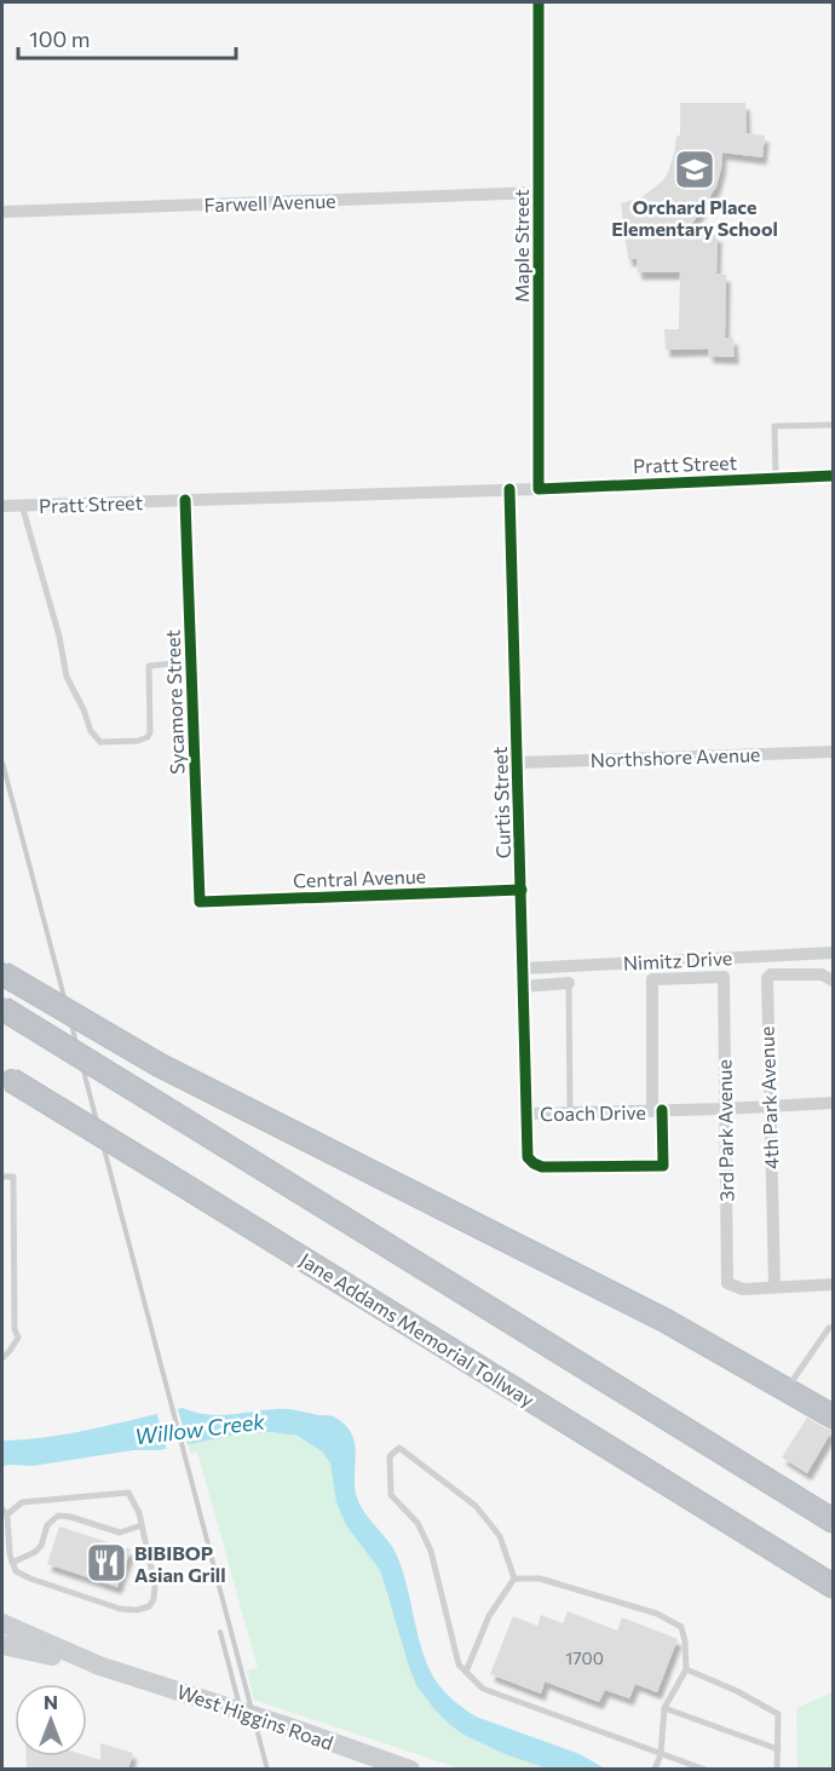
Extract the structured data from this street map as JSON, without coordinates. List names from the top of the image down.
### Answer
{
  "streets": {
    "highway": ["Jane Addams Memorial Tollway"],
    "main road": ["West Higgins Road"],
    "street": [
      "Farwell Avenue",
      "Maple Street",
      "Pratt Street",
      "Sycamore Street",
      "Northshore Avenue",
      "Curtis Street",
      "Central Avenue",
      "Nimitz Drive",
      "4th Park Avenue",
      "Coach Drive",
      "3rd Park Avenue"
    ]
  },
  "crossings": [
    ["Farwell Avenue", "Maple Street"],
    ["Maple Street", "Pratt Street"],
    ["Pratt Street", "Sycamore Street"],
    ["Pratt Street", "Curtis Street"],
    ["Sycamore Street", "Central Avenue"],
    ["Northshore Avenue", "Curtis Street"],
    ["Curtis Street", "Central Avenue"],
    ["Curtis Street", "Nimitz Drive"],
    ["Curtis Street", "Coach Drive"],
    ["Curtis Street", "3rd Park Avenue"],
    ["4th Park Avenue", "Coach Drive"],
    ["4th Park Avenue", "3rd Park Avenue"],
    ["Coach Drive", "3rd Park Avenue"]
  ],
  "water": ["Willow Creek"],
  "places": {
    "school or university": ["Orchard Place Elementary School"],
    "restaurant": ["BIBIBOP Asian Grill"]
  },
  "house_numbers": ["1700"],
  "scale_bar": "100 m",
  "north": "top"
}
